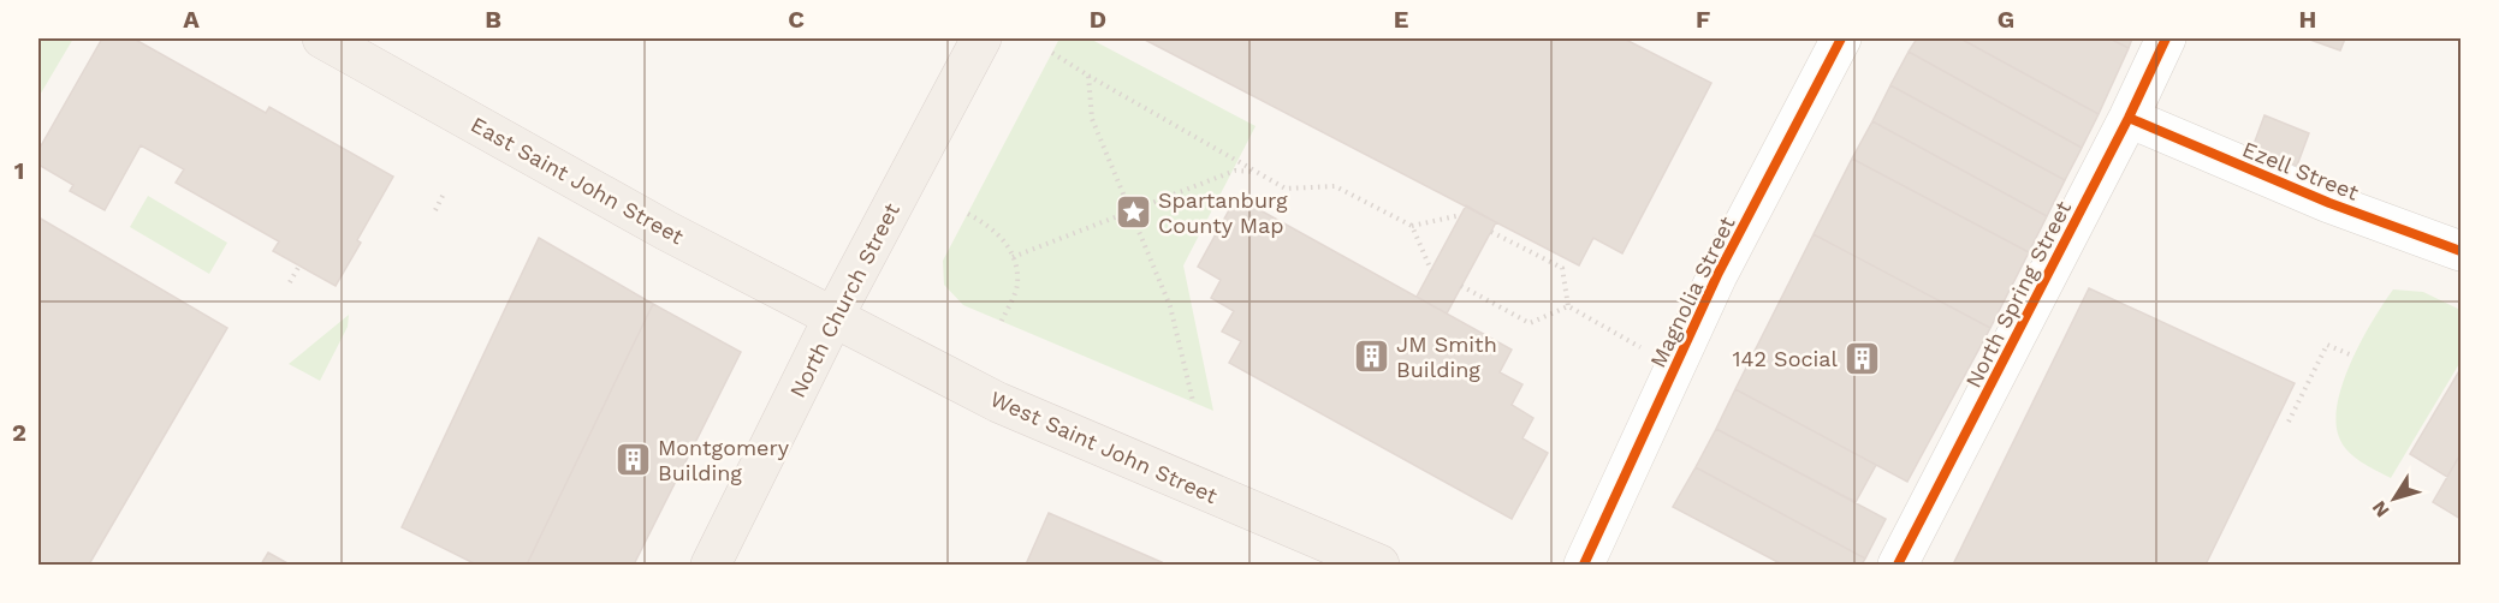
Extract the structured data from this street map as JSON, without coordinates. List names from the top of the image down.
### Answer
{
  "streets": {
    "main road": ["East Saint John Street", "North Church Street", "West Saint John Street"],
    "street": ["Ezell Street", "Magnolia Street", "North Spring Street"]
  },
  "crossings": [
    ["Ezell Street", "North Spring Street"],
    ["East Saint John Street", "North Church Street"],
    ["East Saint John Street", "West Saint John Street"],
    ["North Church Street", "West Saint John Street"]
  ],
  "places": {
    "place": ["Spartanburg County Map"],
    "building": ["JM Smith Building", "142 Social", "Montgomery Building"]
  },
  "north": "bottom left",
  "grid": {
    "columns": [
      "A",
      "B",
      "C",
      "D",
      "E",
      "F",
      "G",
      "H"
    ],
    "rows": ["1", "2"]
  }
}
